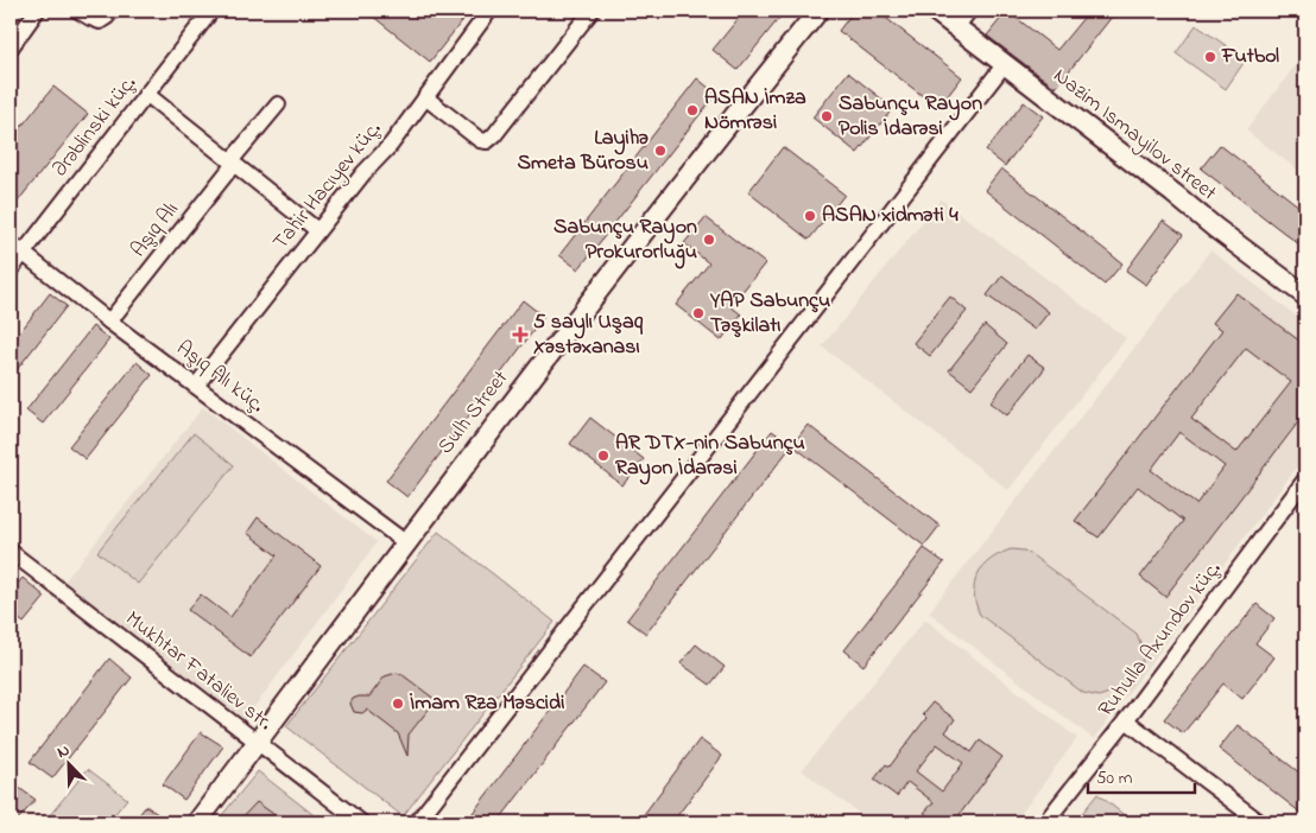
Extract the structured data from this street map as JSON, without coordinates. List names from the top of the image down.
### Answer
{
  "streets": {
    "street": [
      "Ərəblinski küç.",
      "Nazim Ismayilov street",
      "Tahir Hacıyev küç.",
      "Aşıq Alı",
      "Aşıq Alı küç.",
      "Sulh Street",
      "Ruhulla Axundov küç.",
      "Mukhtar Fataliev str."
    ]
  },
  "crossings": [
    ["Ərəblinski küç.", "Aşıq Alı küç."],
    ["Tahir Hacıyev küç.", "Aşıq Alı küç."],
    ["Aşıq Alı", "Aşıq Alı küç."],
    ["Aşıq Alı küç.", "Sulh Street"],
    ["Sulh Street", "Mukhtar Fataliev str."]
  ],
  "places": {
    "other": [
      "Futbol",
      "ASAN İmza Nömrəsi",
      "Sabunçu Rayon Polis İdarəsi",
      "Layihə Smeta Bürosu",
      "ASAN xidməti 4",
      "Sabunçu Rayon Prokurorluğu",
      "YAP Sabunçu Təşkilatı",
      "AR DTX-nin Sabunçu Rayon İdarəsi",
      "İmam Rza Məscidi"
    ],
    "health": ["5 saylı Uşaq Xəstəxanası"]
  },
  "scale_bar": "50 m",
  "north": "top left"
}
